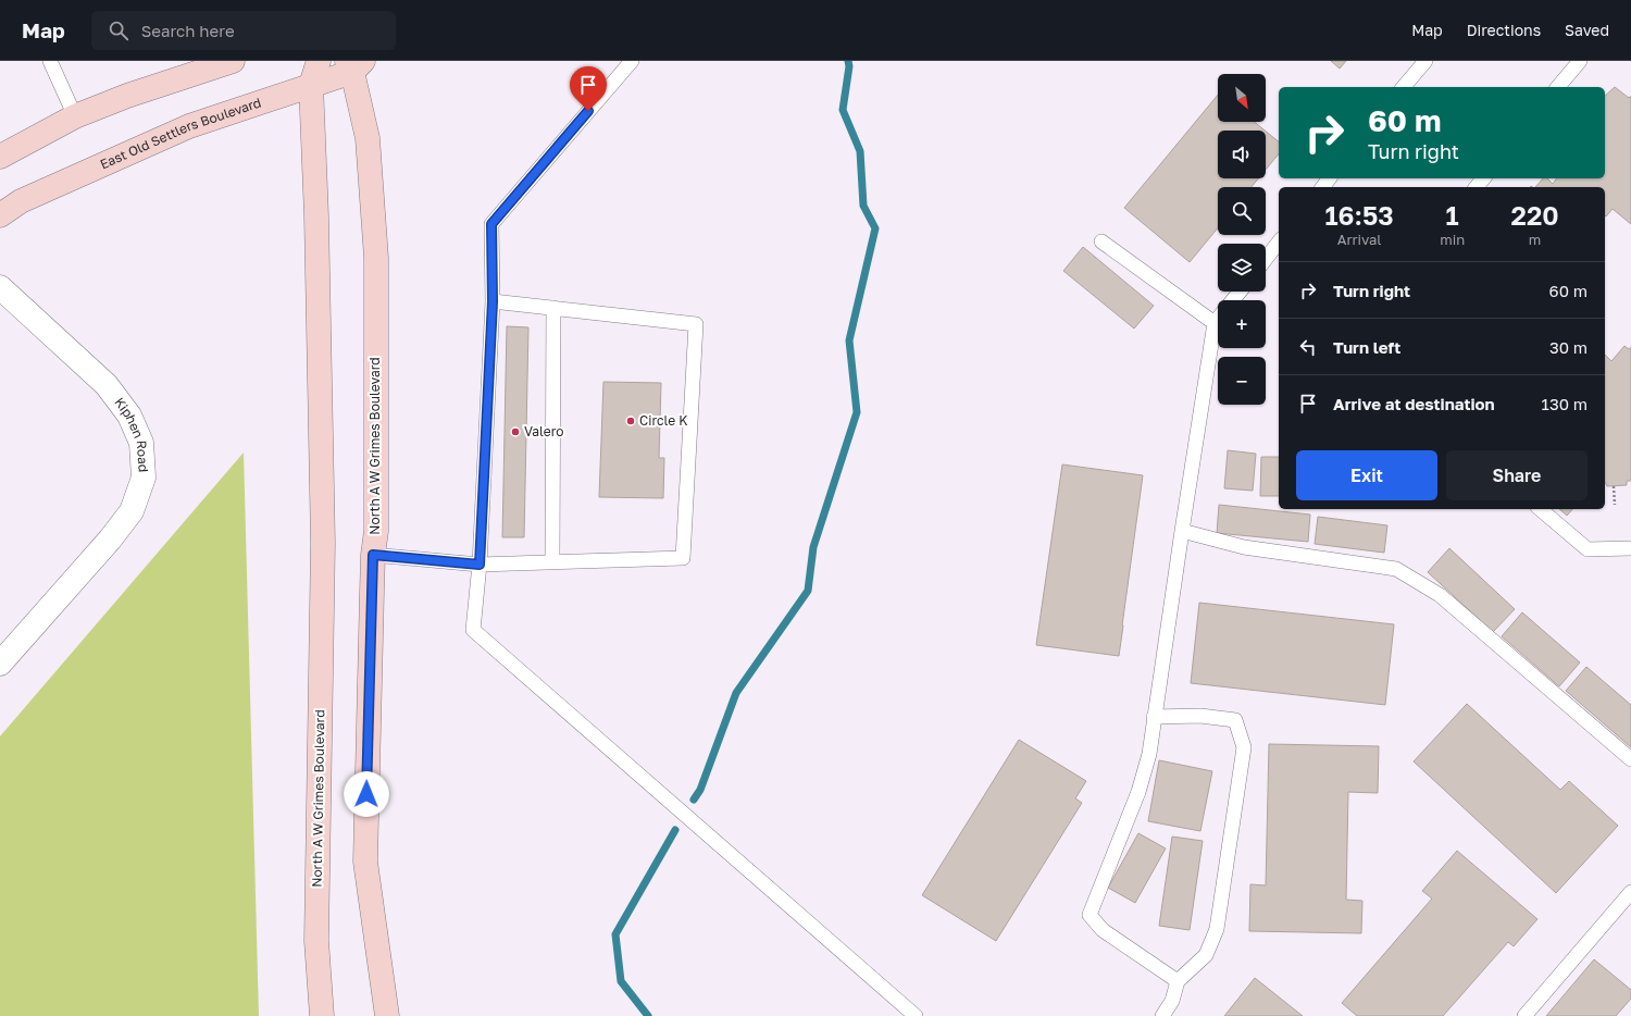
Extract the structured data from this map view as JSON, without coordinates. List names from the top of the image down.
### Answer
{
  "streets": {
    "main road": ["East Old Settlers Boulevard", "North A W Grimes Boulevard"],
    "street": ["Kiphen Road"]
  },
  "crossings": [
    ["East Old Settlers Boulevard", "North A W Grimes Boulevard"]
  ],
  "places": ["Circle K", "Valero"],
  "north": "bottom right",
  "page": {
    "header": "Map",
    "search": "Search here",
    "nav": ["Map", "Directions", "Saved"],
    "map_buttons": ["+", "−"],
    "turn": ["60 m", "Turn right"],
    "eta": [
      "16:53",
      "Arrival",
      "1",
      "min",
      "220",
      "m"
    ],
    "list": [
      {
        "name": "Turn right",
        "value": "60 m"
      },
      {
        "name": "Turn left",
        "value": "30 m"
      },
      {
        "name": "Arrive at destination",
        "value": "130 m"
      }
    ],
    "buttons": ["Exit", "Share"]
  }
}
